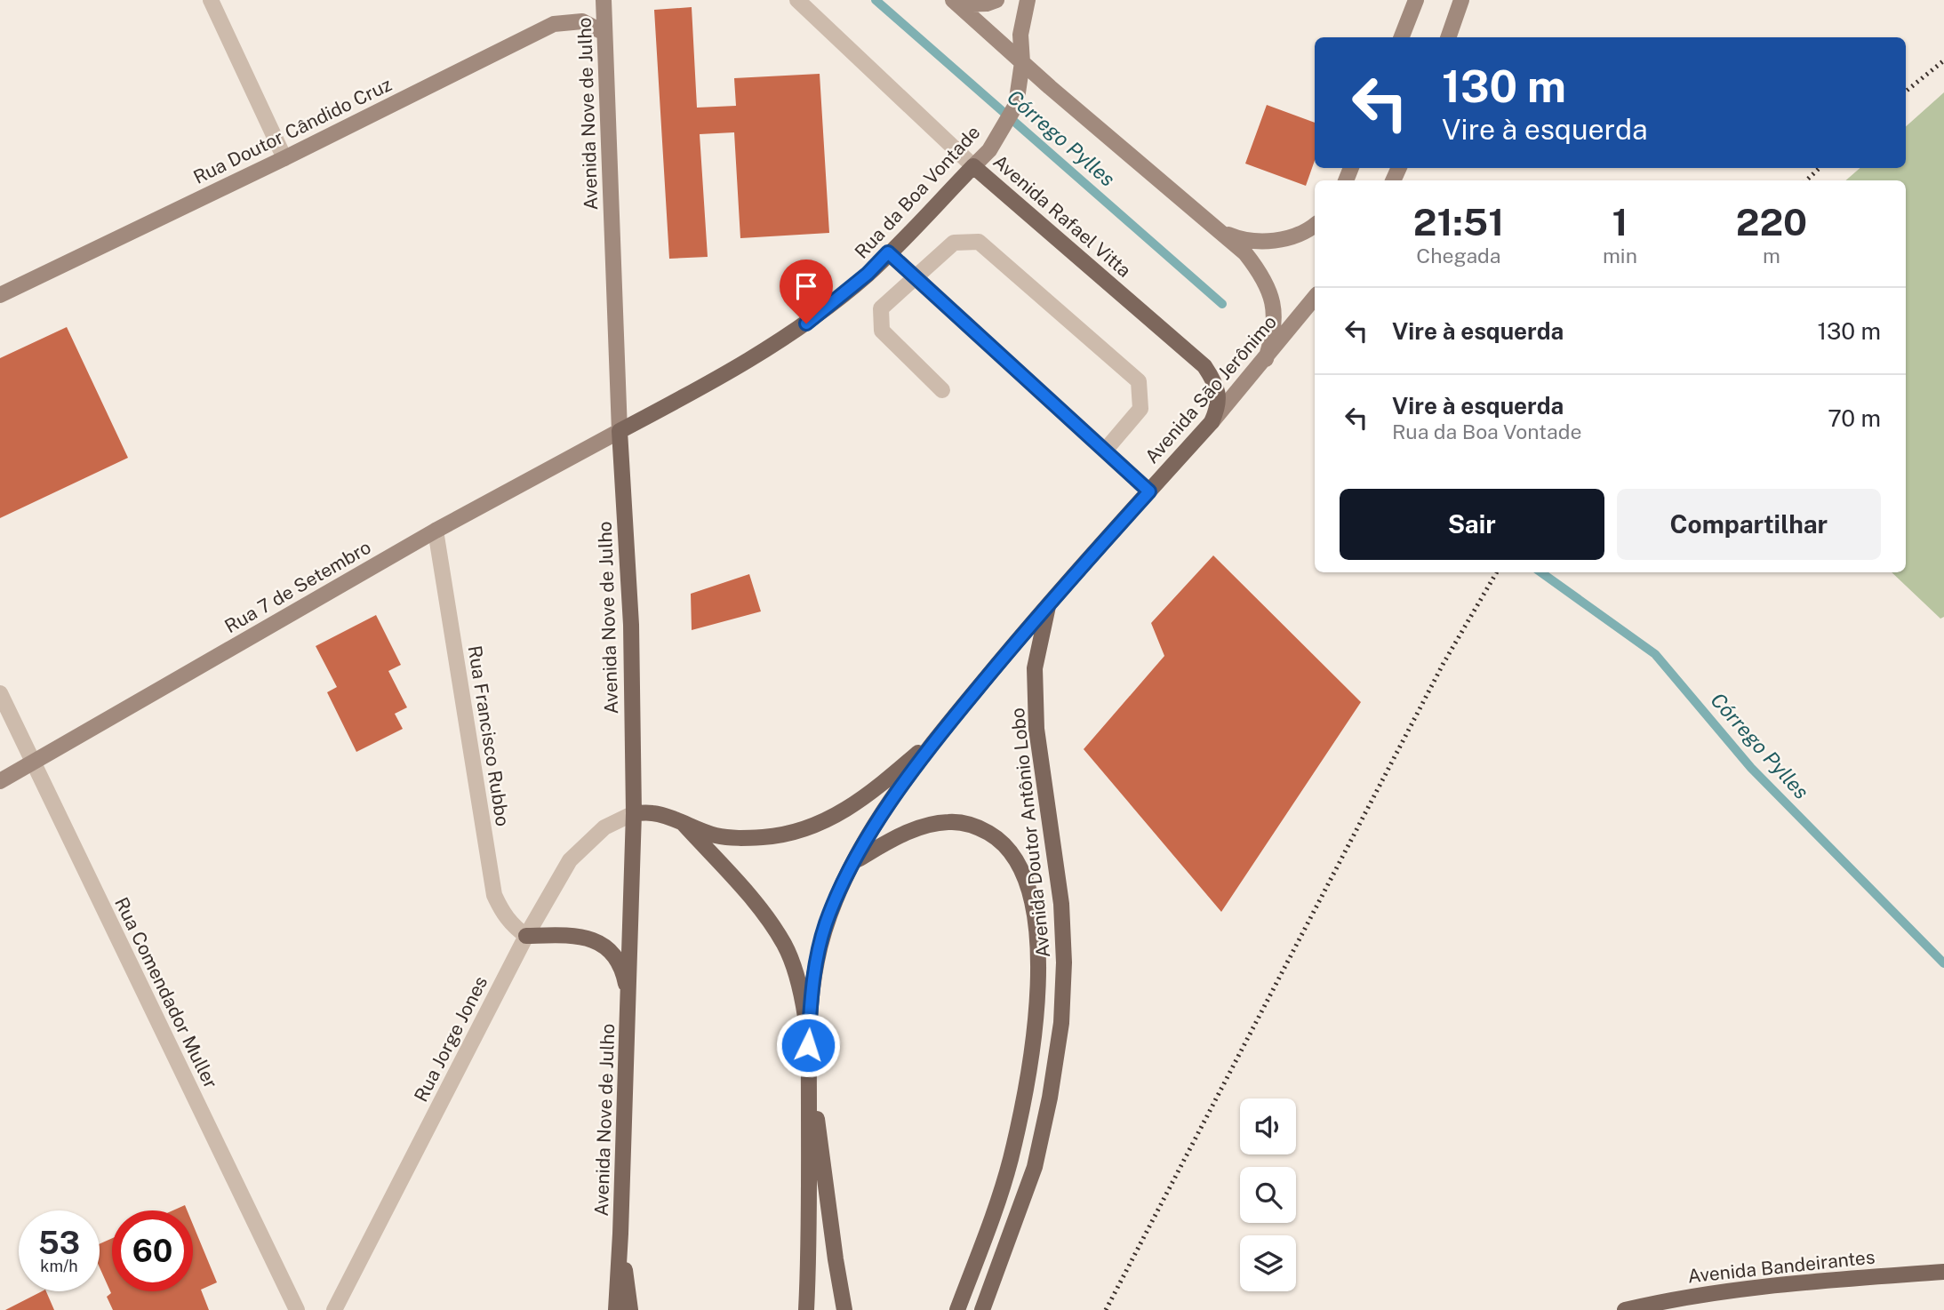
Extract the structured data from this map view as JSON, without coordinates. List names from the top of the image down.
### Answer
{
  "streets": {
    "main road": [
      "Avenida Nove de Julho",
      "Rua Doutor Cândido Cruz",
      "Rua da Boa Vontade",
      "Avenida Rafael Vitta",
      "Avenida São Jerônimo",
      "Rua 7 de Setembro",
      "Avenida Doutor Antônio Lobo",
      "Avenida Bandeirantes"
    ],
    "street": ["Rua Francisco Rubbo", "Rua Comendador Muller", "Rua Jorge Jones"]
  },
  "crossings": [
    ["Avenida Nove de Julho", "Rua Doutor Cândido Cruz"],
    ["Avenida Nove de Julho", "Rua da Boa Vontade"],
    ["Avenida Nove de Julho", "Rua 7 de Setembro"],
    ["Avenida Nove de Julho", "Rua Jorge Jones"],
    ["Rua da Boa Vontade", "Avenida Rafael Vitta"],
    ["Rua da Boa Vontade", "Rua 7 de Setembro"],
    ["Avenida Rafael Vitta", "Avenida São Jerônimo"],
    ["Avenida São Jerônimo", "Avenida Doutor Antônio Lobo"],
    ["Rua 7 de Setembro", "Rua Francisco Rubbo"],
    ["Rua 7 de Setembro", "Rua Comendador Muller"],
    ["Rua Francisco Rubbo", "Rua Jorge Jones"]
  ],
  "water": ["Córrego Pylles"],
  "page": {
    "turn": ["130 m", "Vire à esquerda"],
    "eta": [
      "21:51",
      "Chegada",
      "1",
      "min",
      "220",
      "m"
    ],
    "list": [
      {
        "name": "Vire à esquerda",
        "value": "130 m"
      },
      {
        "name": "Vire à esquerda",
        "note": "Rua da Boa Vontade",
        "value": "70 m"
      }
    ],
    "buttons": ["Sair", "Compartilhar"],
    "speed": "53 km/h",
    "limit": "60"
  }
}
